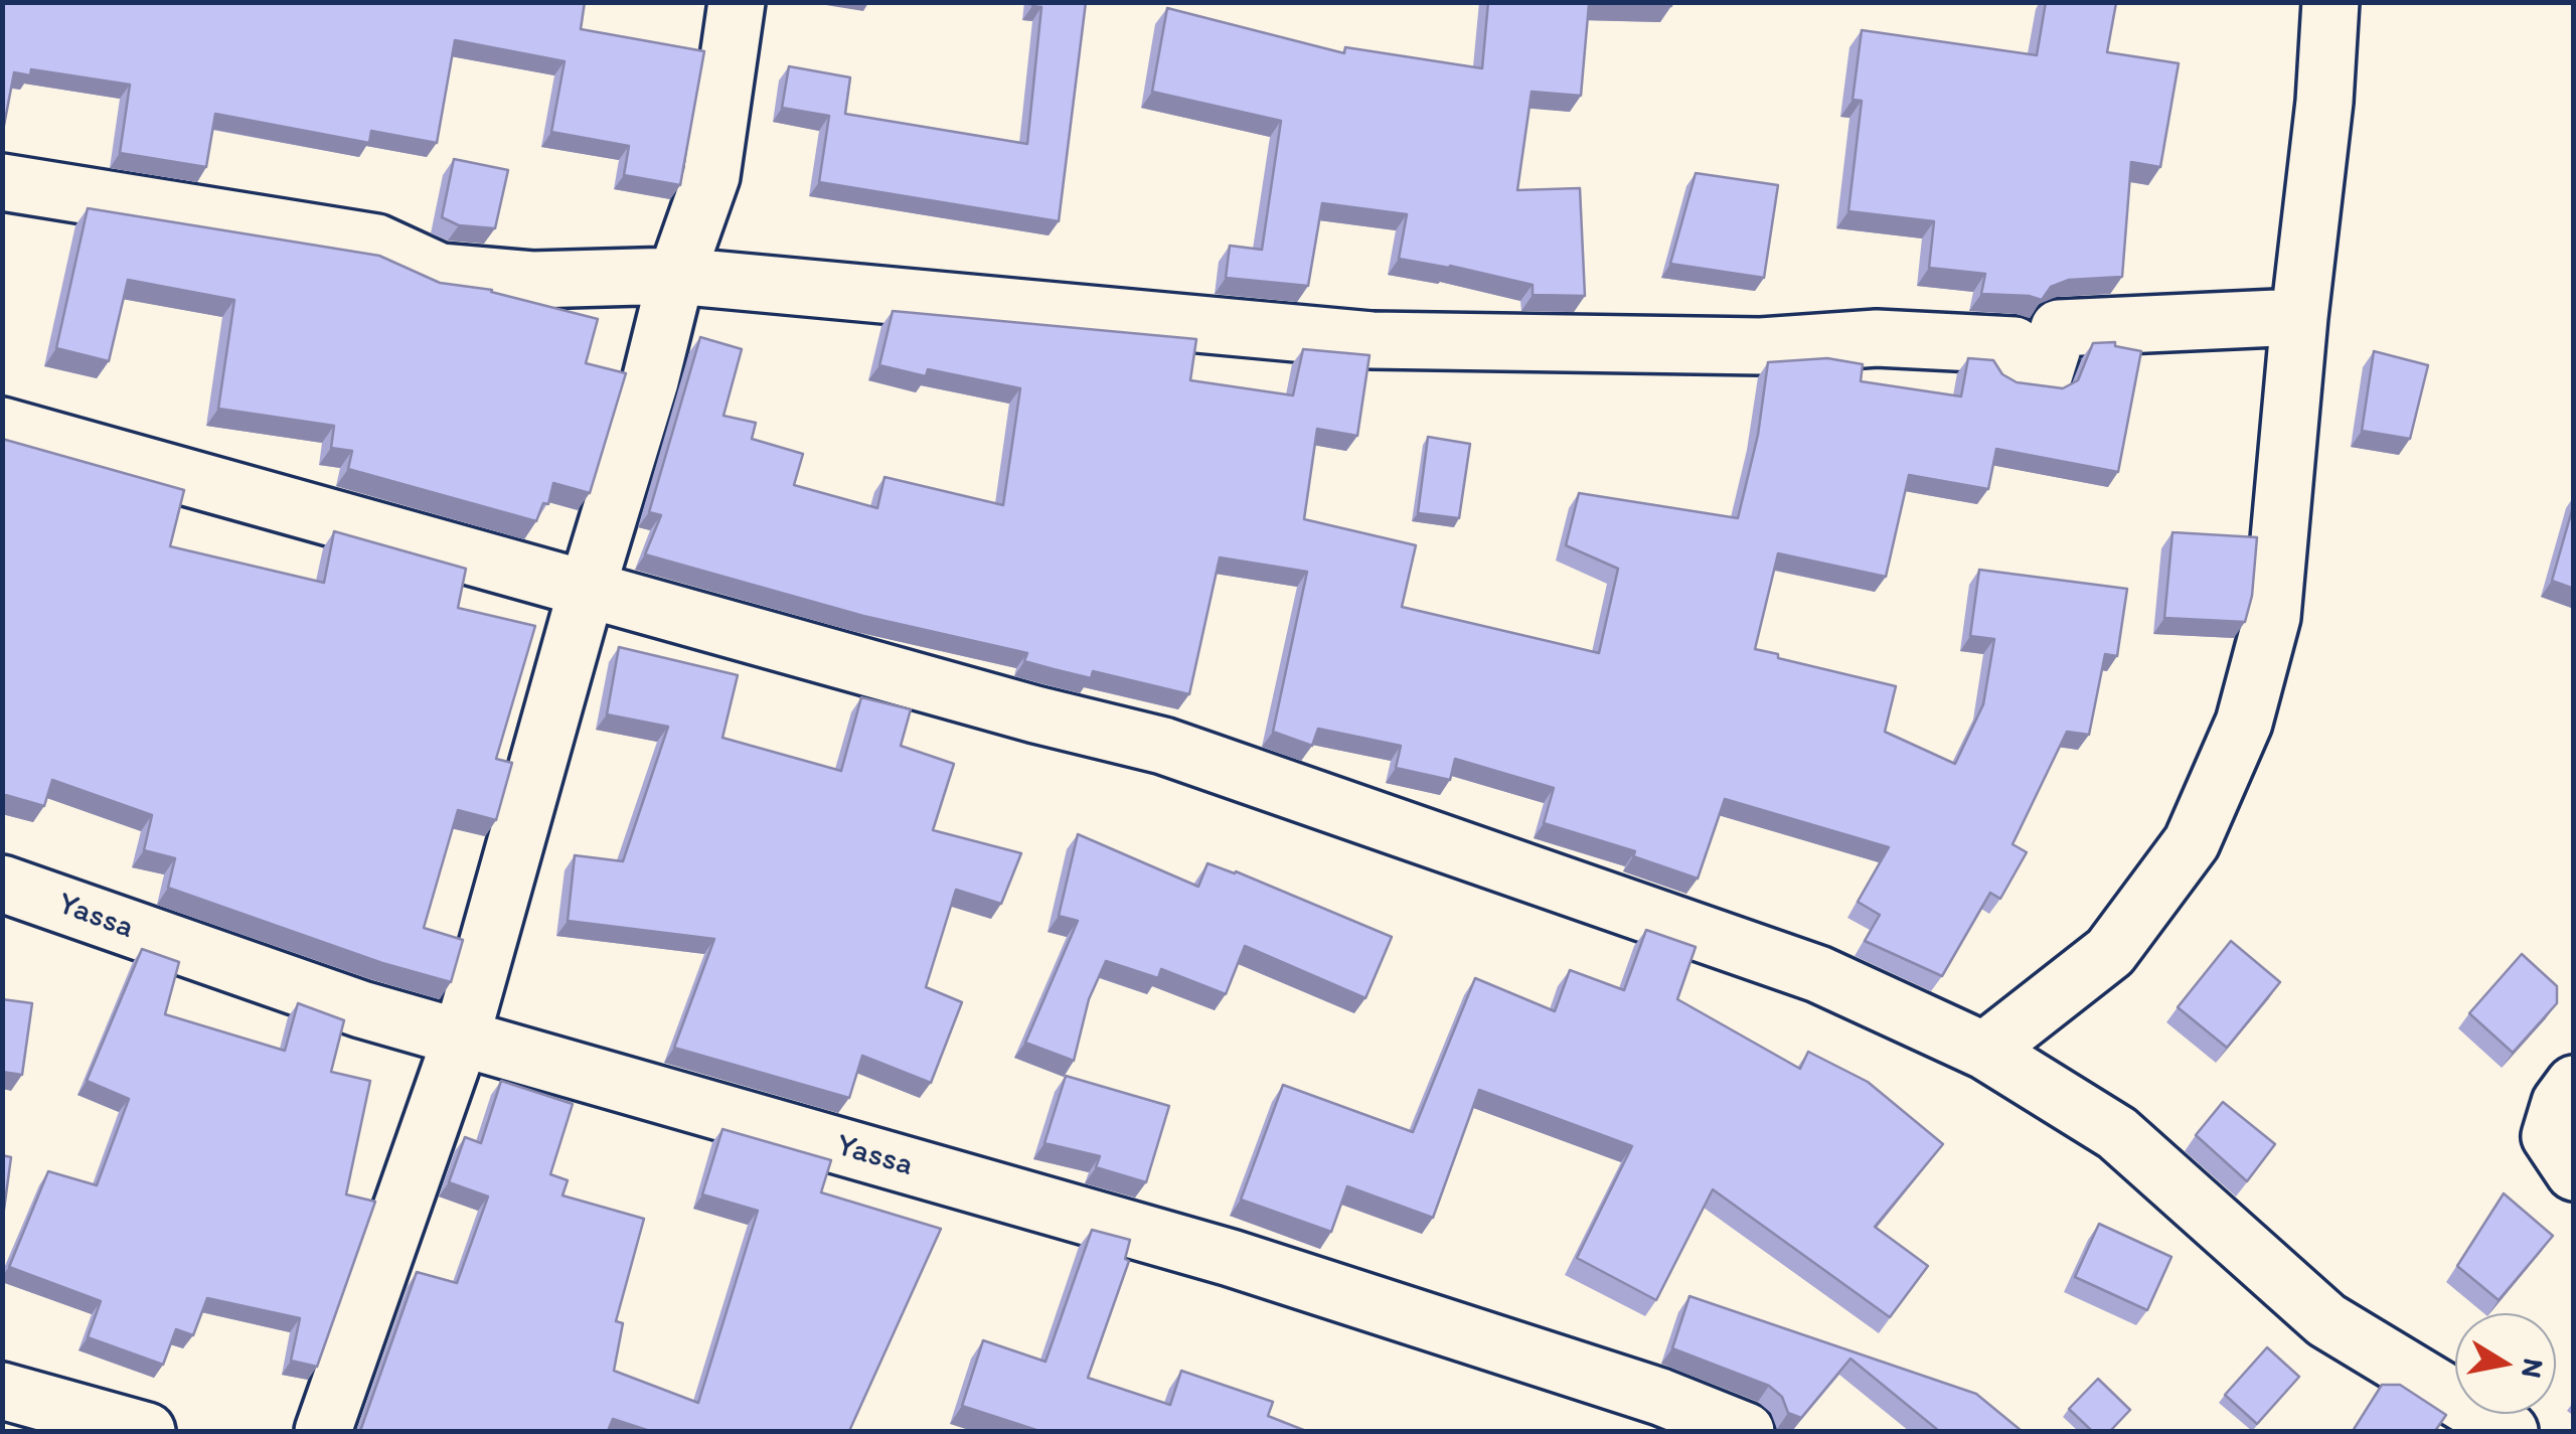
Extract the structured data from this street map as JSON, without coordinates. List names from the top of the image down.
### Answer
{
  "streets": {
    "street": ["Yassa"]
  },
  "north": "right"
}
